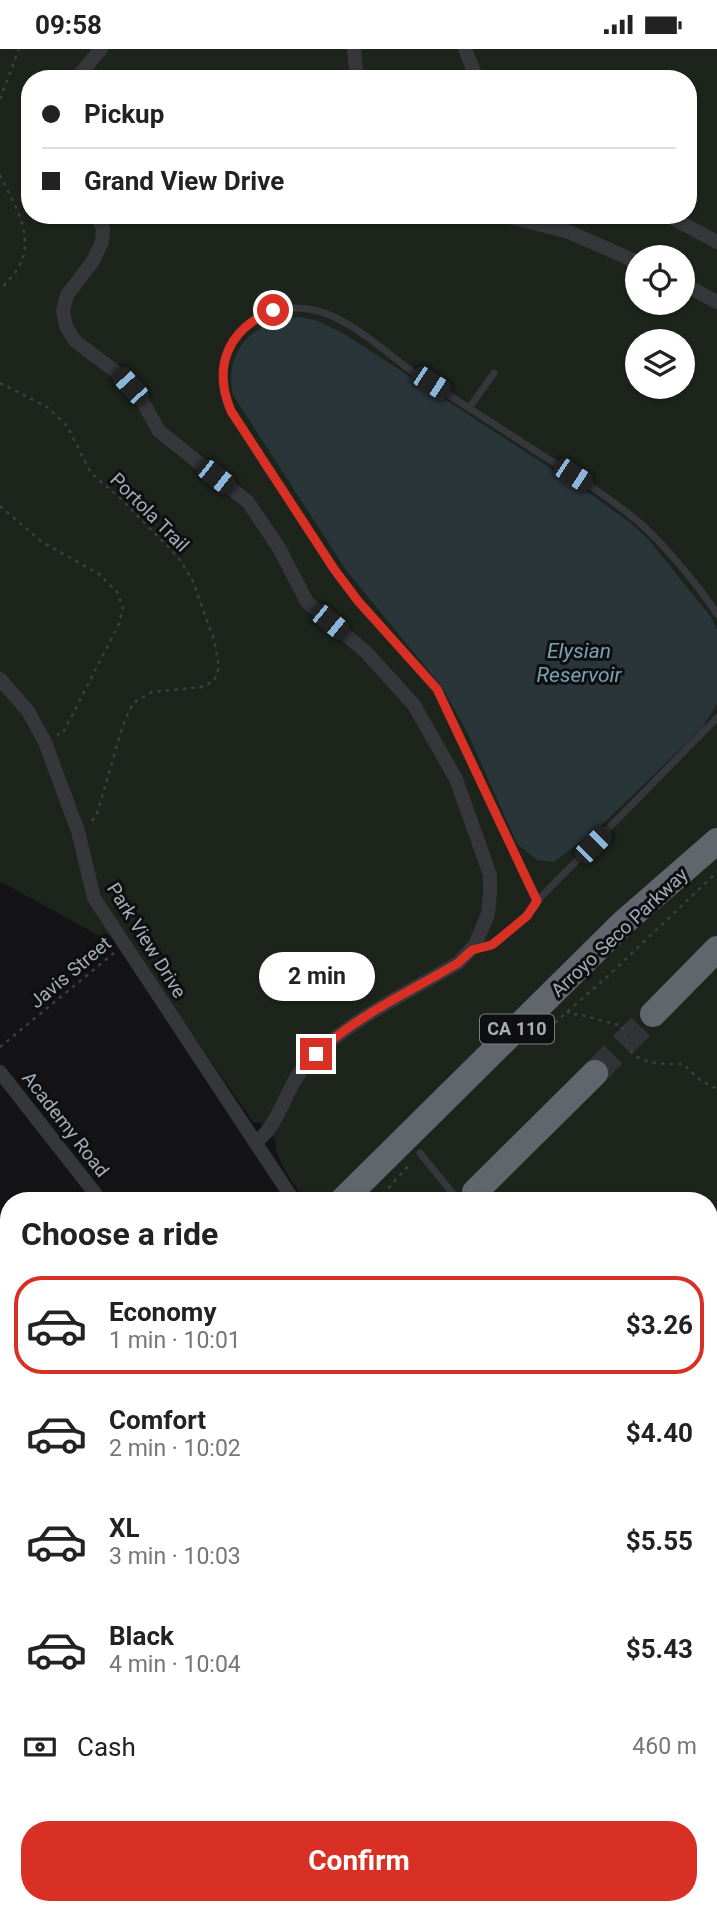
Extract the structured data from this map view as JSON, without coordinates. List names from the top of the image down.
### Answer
{
  "streets": {
    "highway": ["Arroyo Seco Parkway", "CA 110"],
    "street": ["Park View Drive", "Academy Road"],
    "path": ["Portola Trail", "Javis Street"]
  },
  "crossings": [
    ["Portola Trail", "Park View Drive"],
    ["Park View Drive", "Javis Street"]
  ],
  "water": ["Elysian Reservoir"],
  "page": {
    "status": "09:58",
    "banner": ["Pickup", "Grand View Drive"],
    "bubble": "2 min",
    "heading": "Choose a ride",
    "list": [
      {
        "name": "Economy",
        "note": "1 min · 10:01",
        "value": "$3.26"
      },
      {
        "name": "Comfort",
        "note": "2 min · 10:02",
        "value": "$4.40"
      },
      {
        "name": "XL",
        "note": "3 min · 10:03",
        "value": "$5.55"
      },
      {
        "name": "Black",
        "note": "4 min · 10:04",
        "value": "$5.43"
      }
    ],
    "pay": ["Cash", "460 m"],
    "buttons": "Confirm"
  }
}
